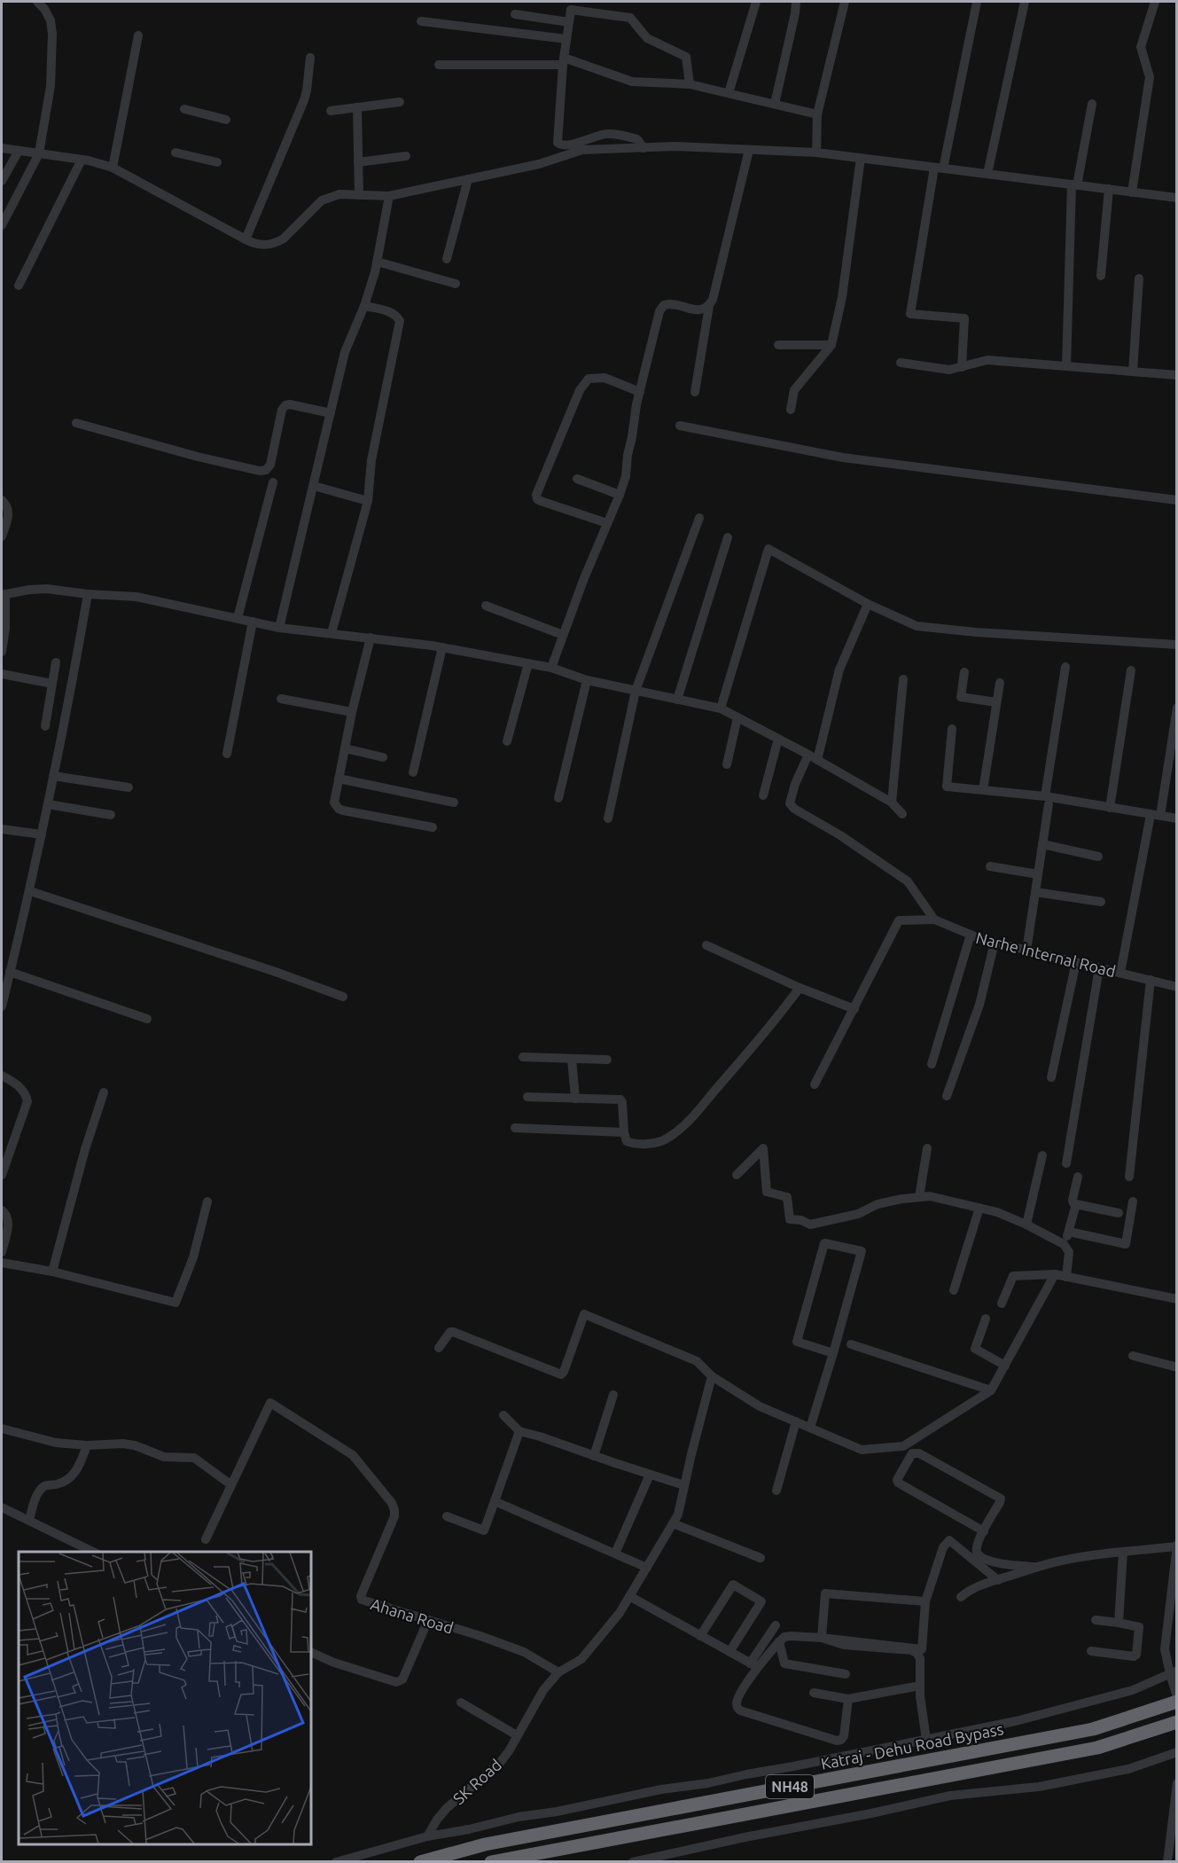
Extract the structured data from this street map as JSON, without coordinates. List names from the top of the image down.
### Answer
{
  "streets": {
    "highway": ["Katraj - Dehu Road Bypass", "NH48"],
    "street": ["Narhe Internal Road", "Ahana Road", "SK Road"]
  },
  "crossings": [
    ["Ahana Road", "SK Road"]
  ]
}
